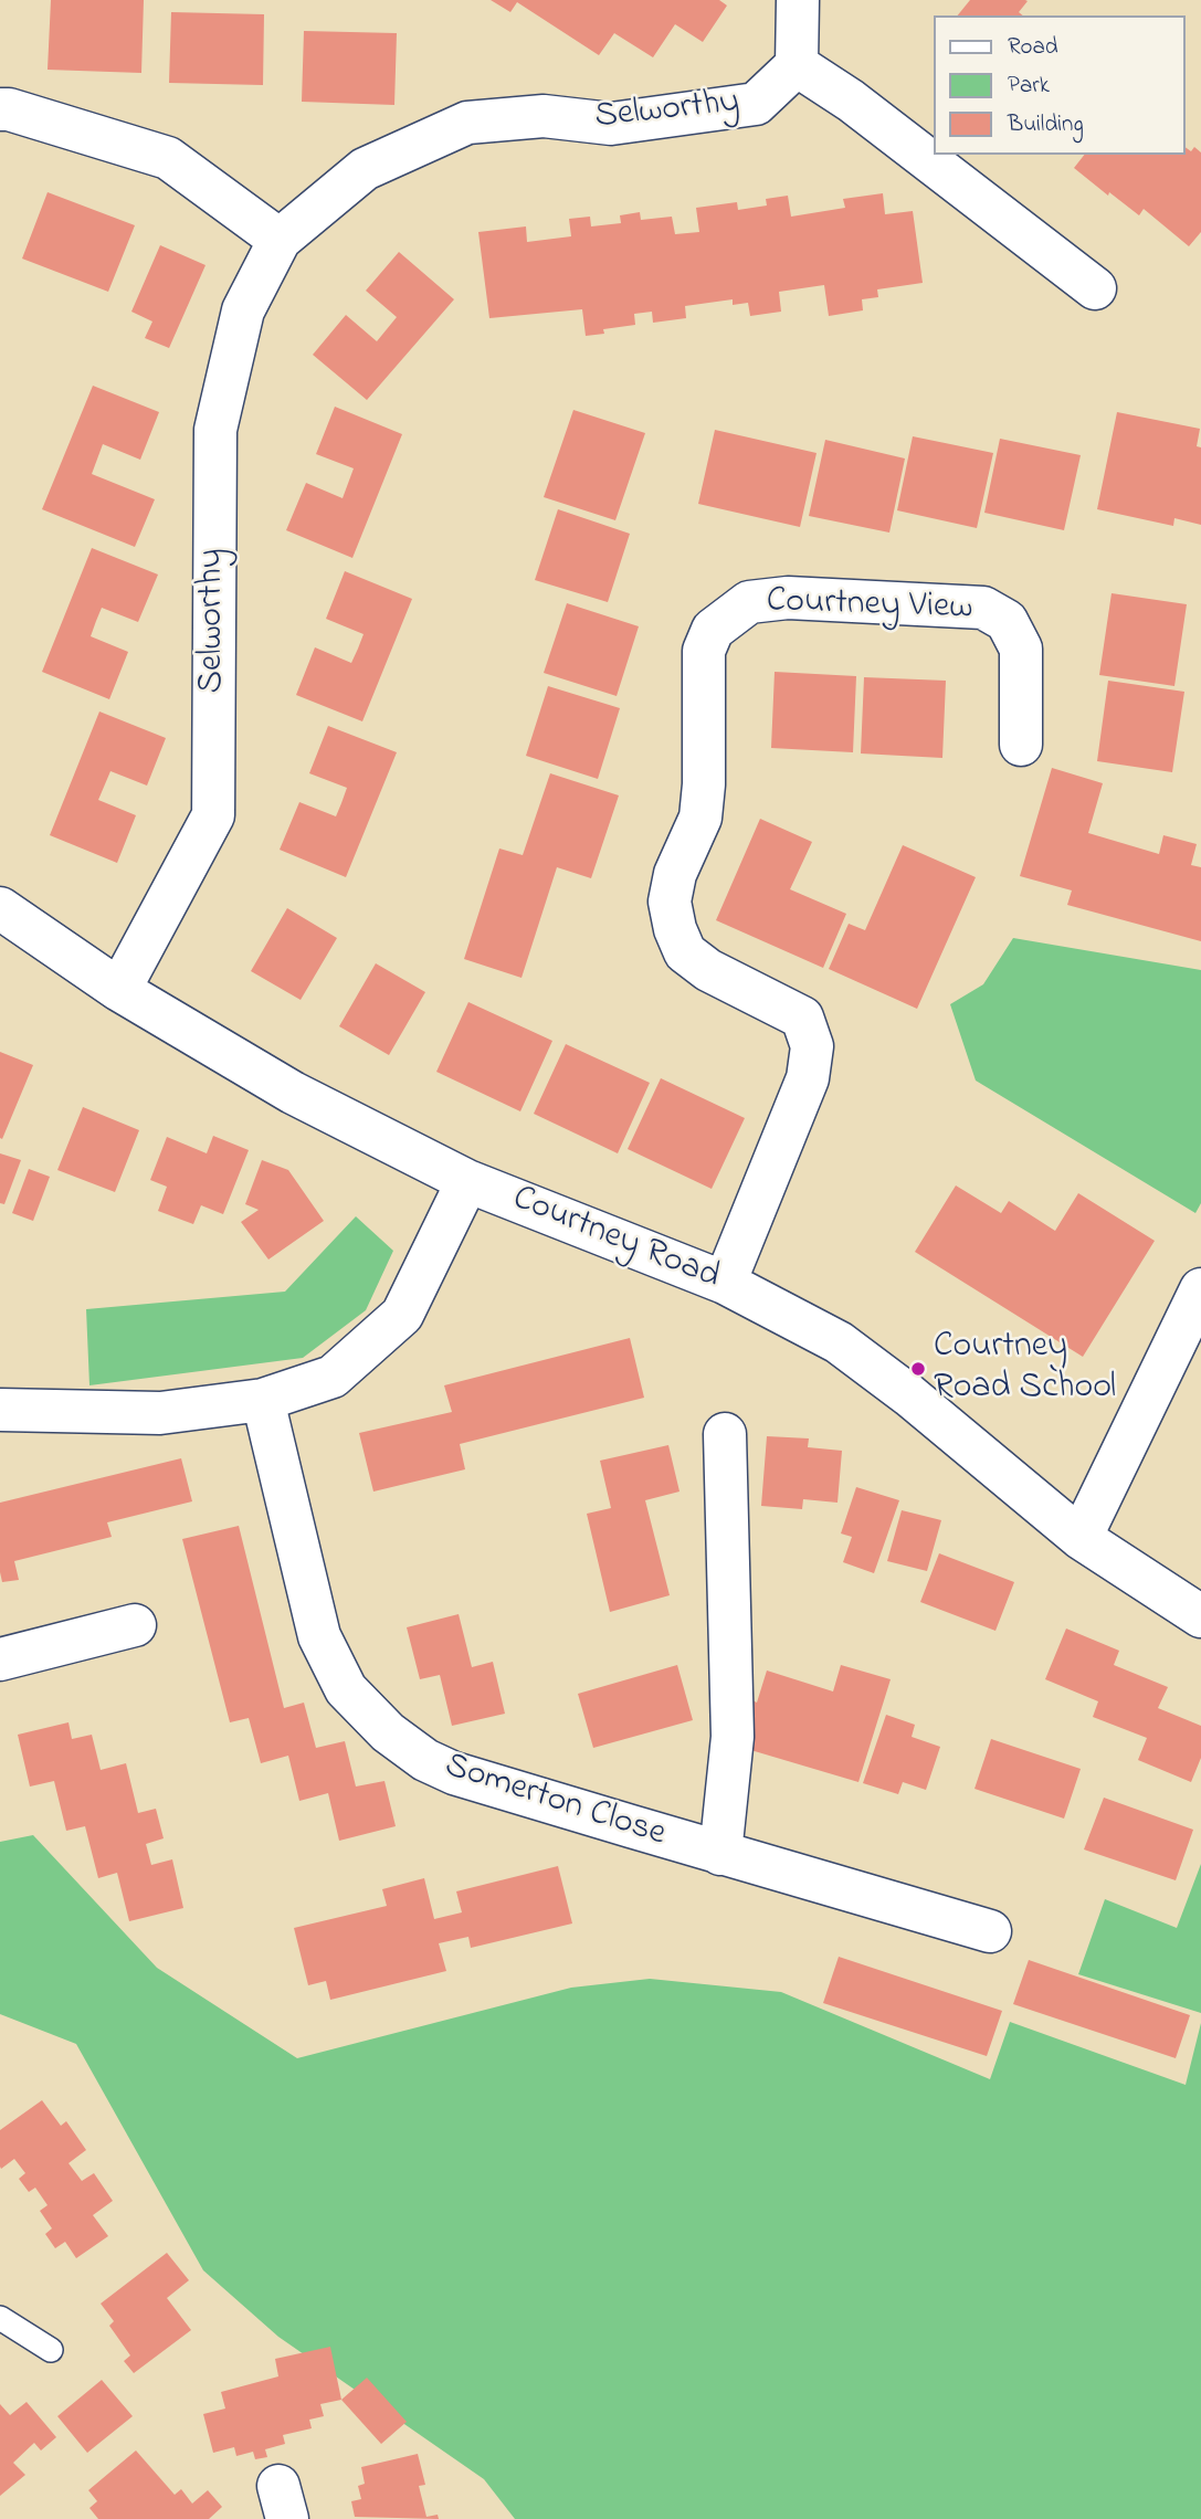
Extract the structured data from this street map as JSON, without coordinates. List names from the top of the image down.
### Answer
{
  "streets": {
    "street": [
      "Selworthy",
      "Courtney View",
      "Courtney Road",
      "Somerton Close"
    ]
  },
  "crossings": [
    ["Selworthy", "Courtney Road"],
    ["Courtney View", "Courtney Road"]
  ],
  "places": ["Courtney Road School"],
  "legend": ["Road", "Park", "Building"]
}
